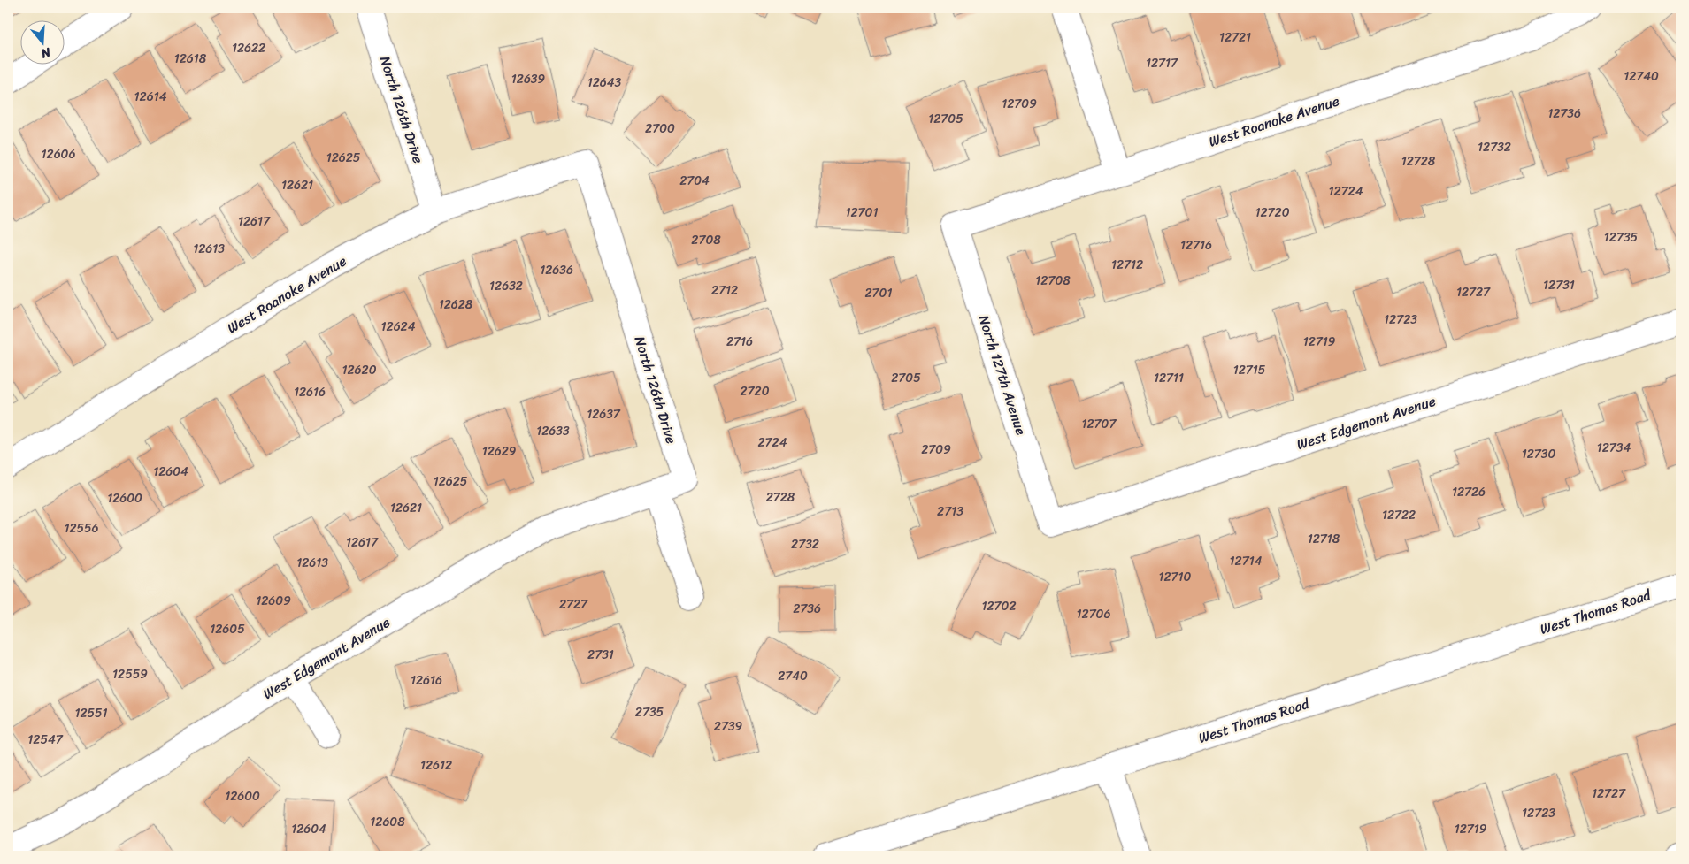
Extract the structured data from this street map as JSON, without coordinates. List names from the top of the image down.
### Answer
{
  "streets": {
    "street": [
      "North 126th Drive",
      "West Roanoke Avenue",
      "North 127th Avenue",
      "West Edgemont Avenue",
      "West Thomas Road"
    ]
  },
  "crossings": [
    ["North 126th Drive", "West Roanoke Avenue"],
    ["North 126th Drive", "West Edgemont Avenue"],
    ["West Roanoke Avenue", "North 127th Avenue"],
    ["North 127th Avenue", "West Edgemont Avenue"]
  ],
  "house_numbers": [
    "12721",
    "12622",
    "12618",
    "12717",
    "12740",
    "12639",
    "12643",
    "12614",
    "12709",
    "12736",
    "12705",
    "2700",
    "12732",
    "12606",
    "12625",
    "12728",
    "2704",
    "12621",
    "12724",
    "12701",
    "12720",
    "12617",
    "12735",
    "2708",
    "12716",
    "12613",
    "12712",
    "12636",
    "12708",
    "12731",
    "12632",
    "2712",
    "12727",
    "2701",
    "12628",
    "12723",
    "12624",
    "2716",
    "12719",
    "12620",
    "12715",
    "2705",
    "12711",
    "2720",
    "12616",
    "12637",
    "12707",
    "12633",
    "2724",
    "12734",
    "2709",
    "12629",
    "12730",
    "12604",
    "12625",
    "12726",
    "2728",
    "12600",
    "12621",
    "2713",
    "12722",
    "12556",
    "12718",
    "12617",
    "2732",
    "12714",
    "12613",
    "12710",
    "12609",
    "2727",
    "12702",
    "2736",
    "12706",
    "12605",
    "2731",
    "12559",
    "2740",
    "12616",
    "2735",
    "12551",
    "2739",
    "12547",
    "12612",
    "12727",
    "12600",
    "12723",
    "12608",
    "12604",
    "12719"
  ],
  "north": "bottom"
}
